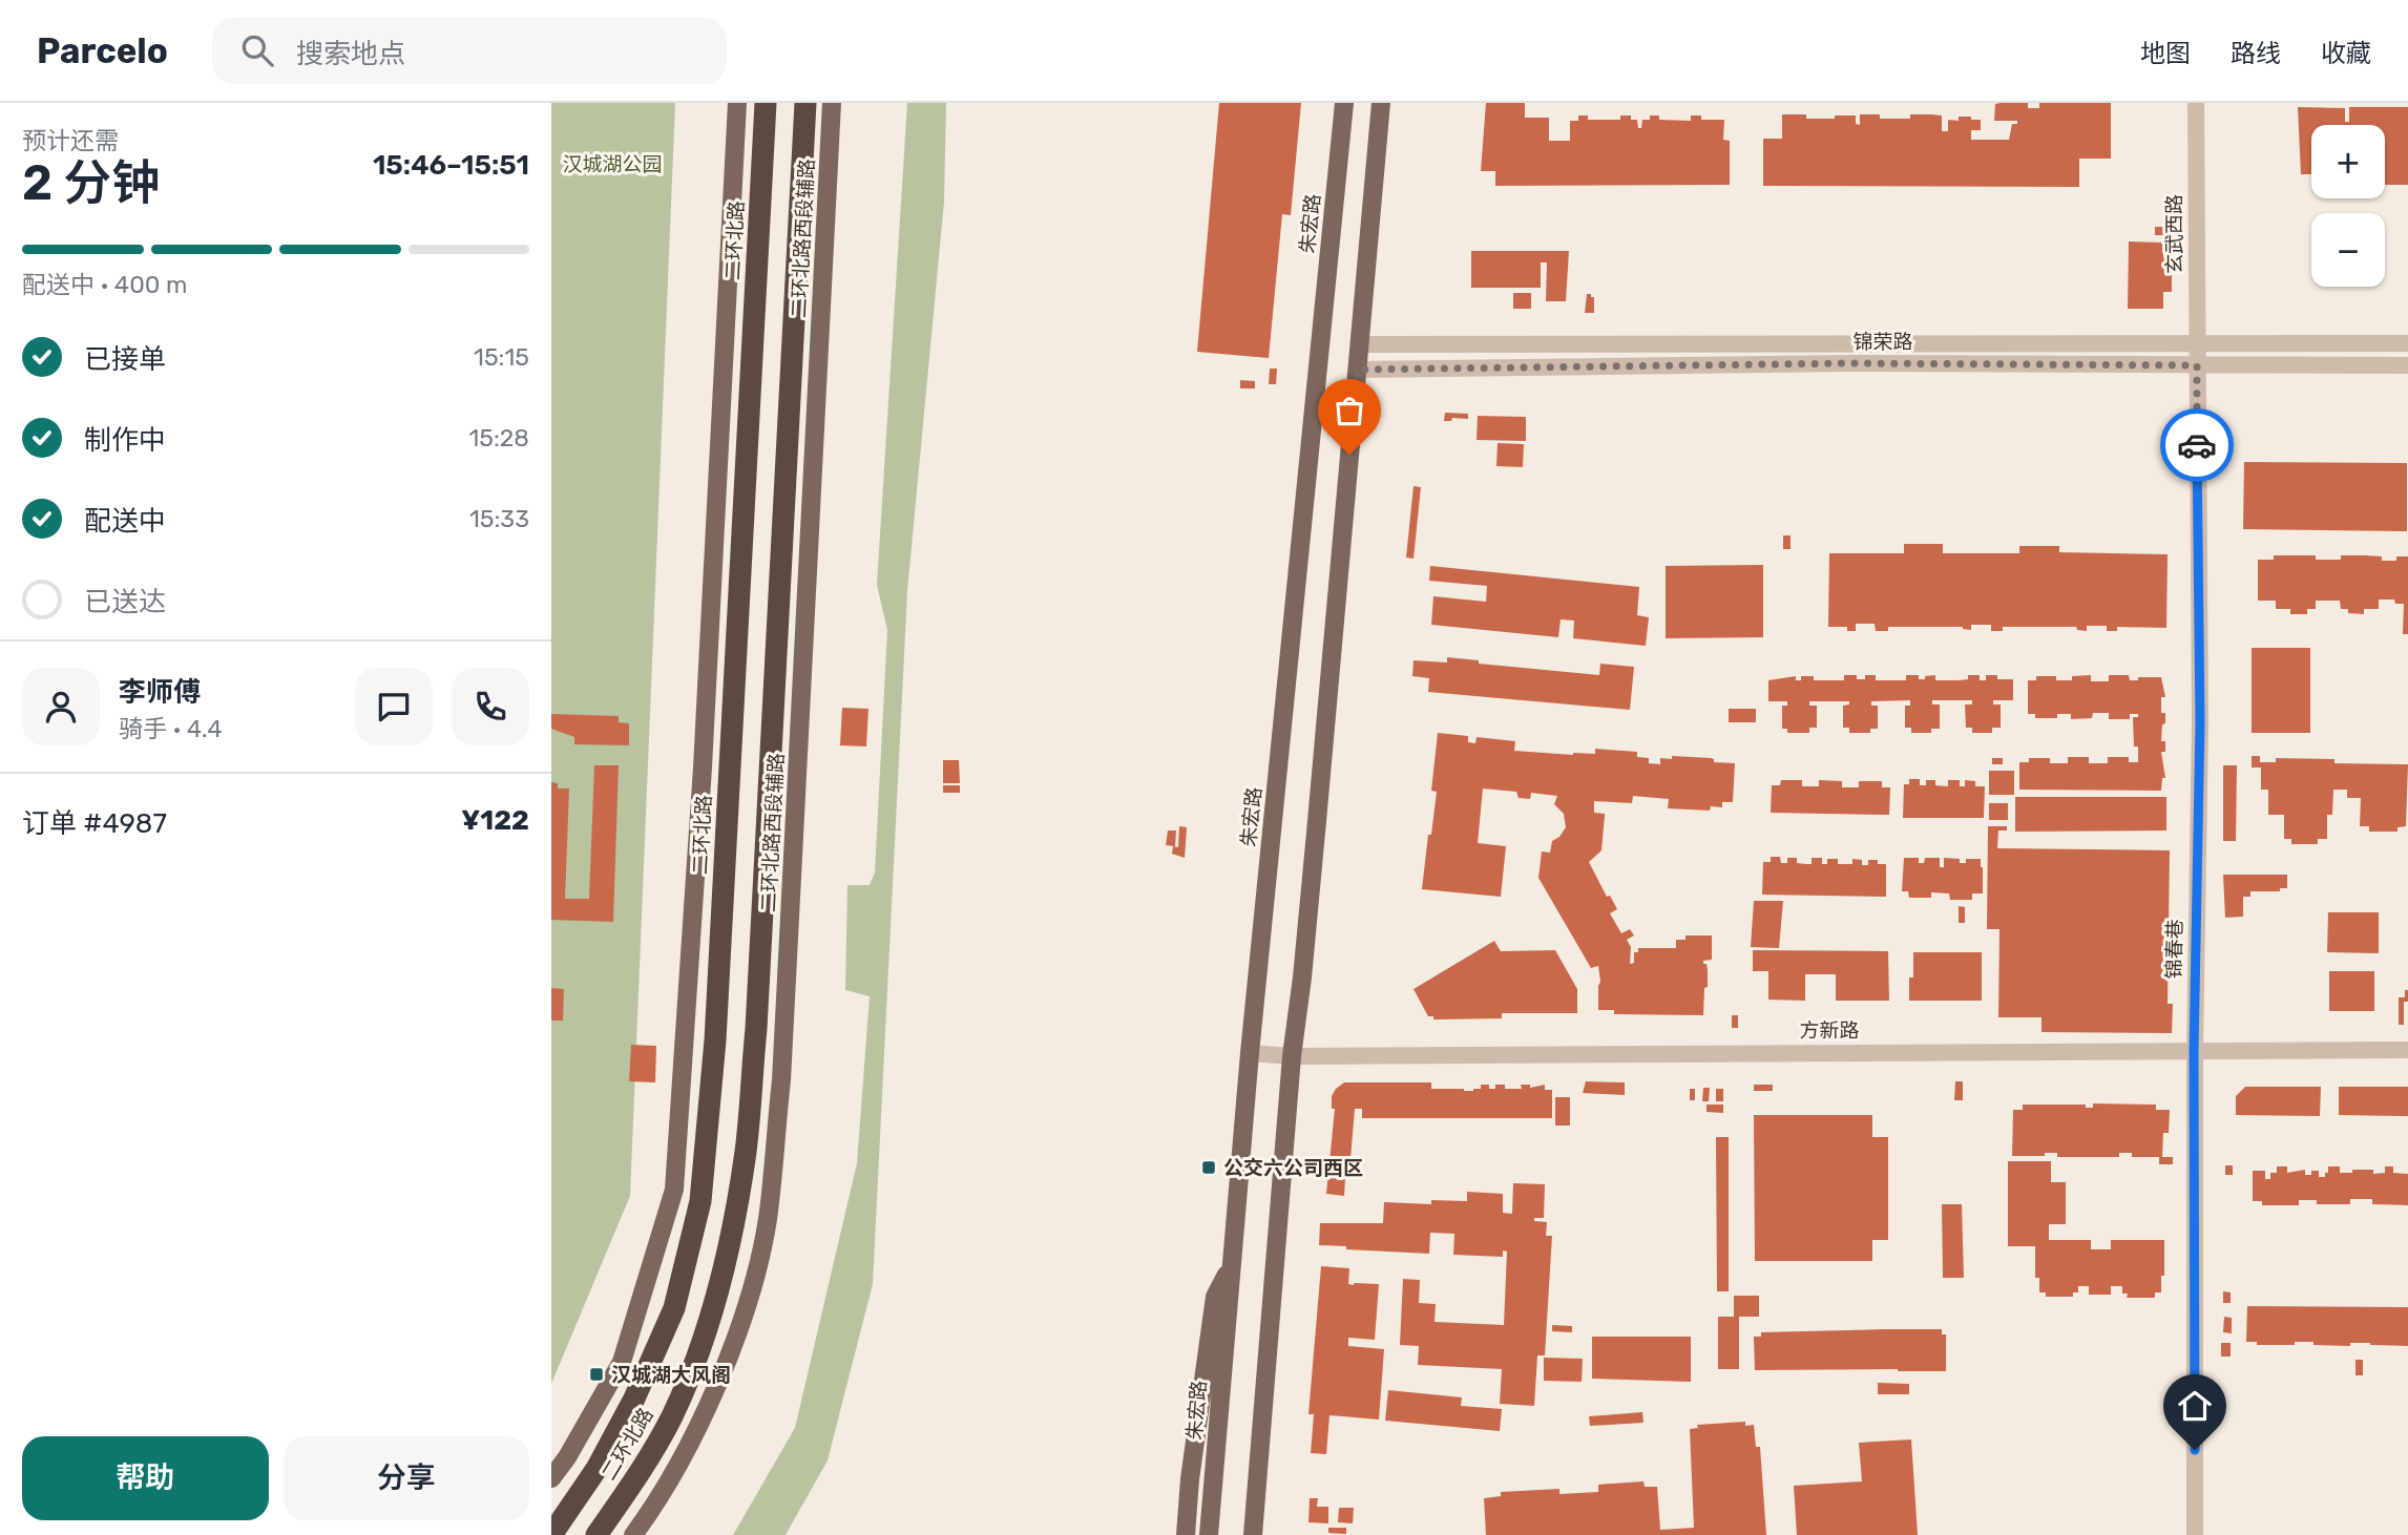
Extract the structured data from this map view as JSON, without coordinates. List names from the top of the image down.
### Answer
{
  "streets": {
    "highway": ["二环北路"],
    "main road": ["朱宏路", "二环北路西段辅路"],
    "street": [
      "玄武西路",
      "锦荣路",
      "锦春巷",
      "方新路"
    ]
  },
  "crossings": [
    ["朱宏路", "方新路"],
    ["玄武西路", "锦荣路"],
    ["玄武西路", "锦春巷"],
    ["锦荣路", "锦春巷"],
    ["锦春巷", "方新路"]
  ],
  "parks": ["汉城湖公园"],
  "places": {
    "transit": ["公交六公司西区", "汉城湖大风阁"]
  },
  "page": {
    "header": "Parcelo",
    "search": "搜索地点",
    "nav": ["地图", "路线", "收藏"],
    "heading": ["2 分钟", "预计还需", "15:46–15:51"],
    "panel": [
      "李师傅",
      "骑手 · 4.4",
      "订单 #4987",
      "¥122"
    ],
    "map_buttons": ["+", "−"],
    "bar": "配送中 · 400 m",
    "list": [
      ["已接单", "15:15"],
      ["制作中", "15:28"],
      ["配送中", "15:33"],
      "已送达"
    ],
    "buttons": ["帮助", "分享"]
  }
}
